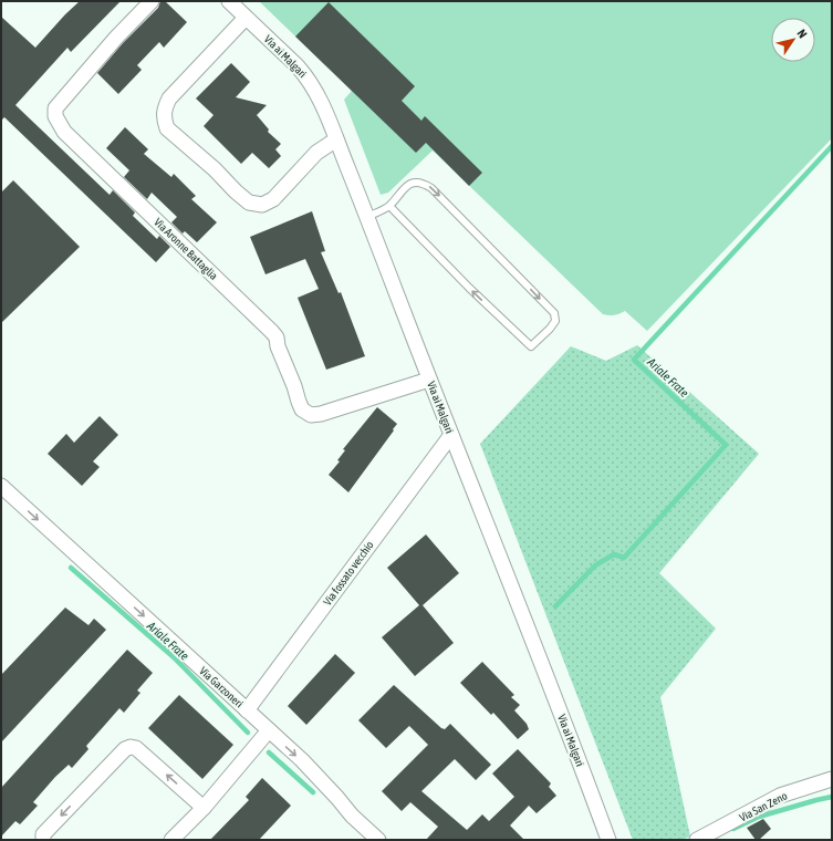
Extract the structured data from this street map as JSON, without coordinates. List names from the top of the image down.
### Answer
{
  "streets": {
    "street": [
      "Via ai Malgari",
      "Via Aronne Battaglia",
      "Via fossato vecchio",
      "Via Garzoneri",
      "Via San Zeno"
    ]
  },
  "crossings": [
    ["Via ai Malgari", "Via Aronne Battaglia"],
    ["Via ai Malgari", "Via fossato vecchio"],
    ["Via fossato vecchio", "Via Garzoneri"]
  ],
  "one_way": ["Via Garzoneri"],
  "water": ["Ariale Frate"],
  "north": "top right"
}
